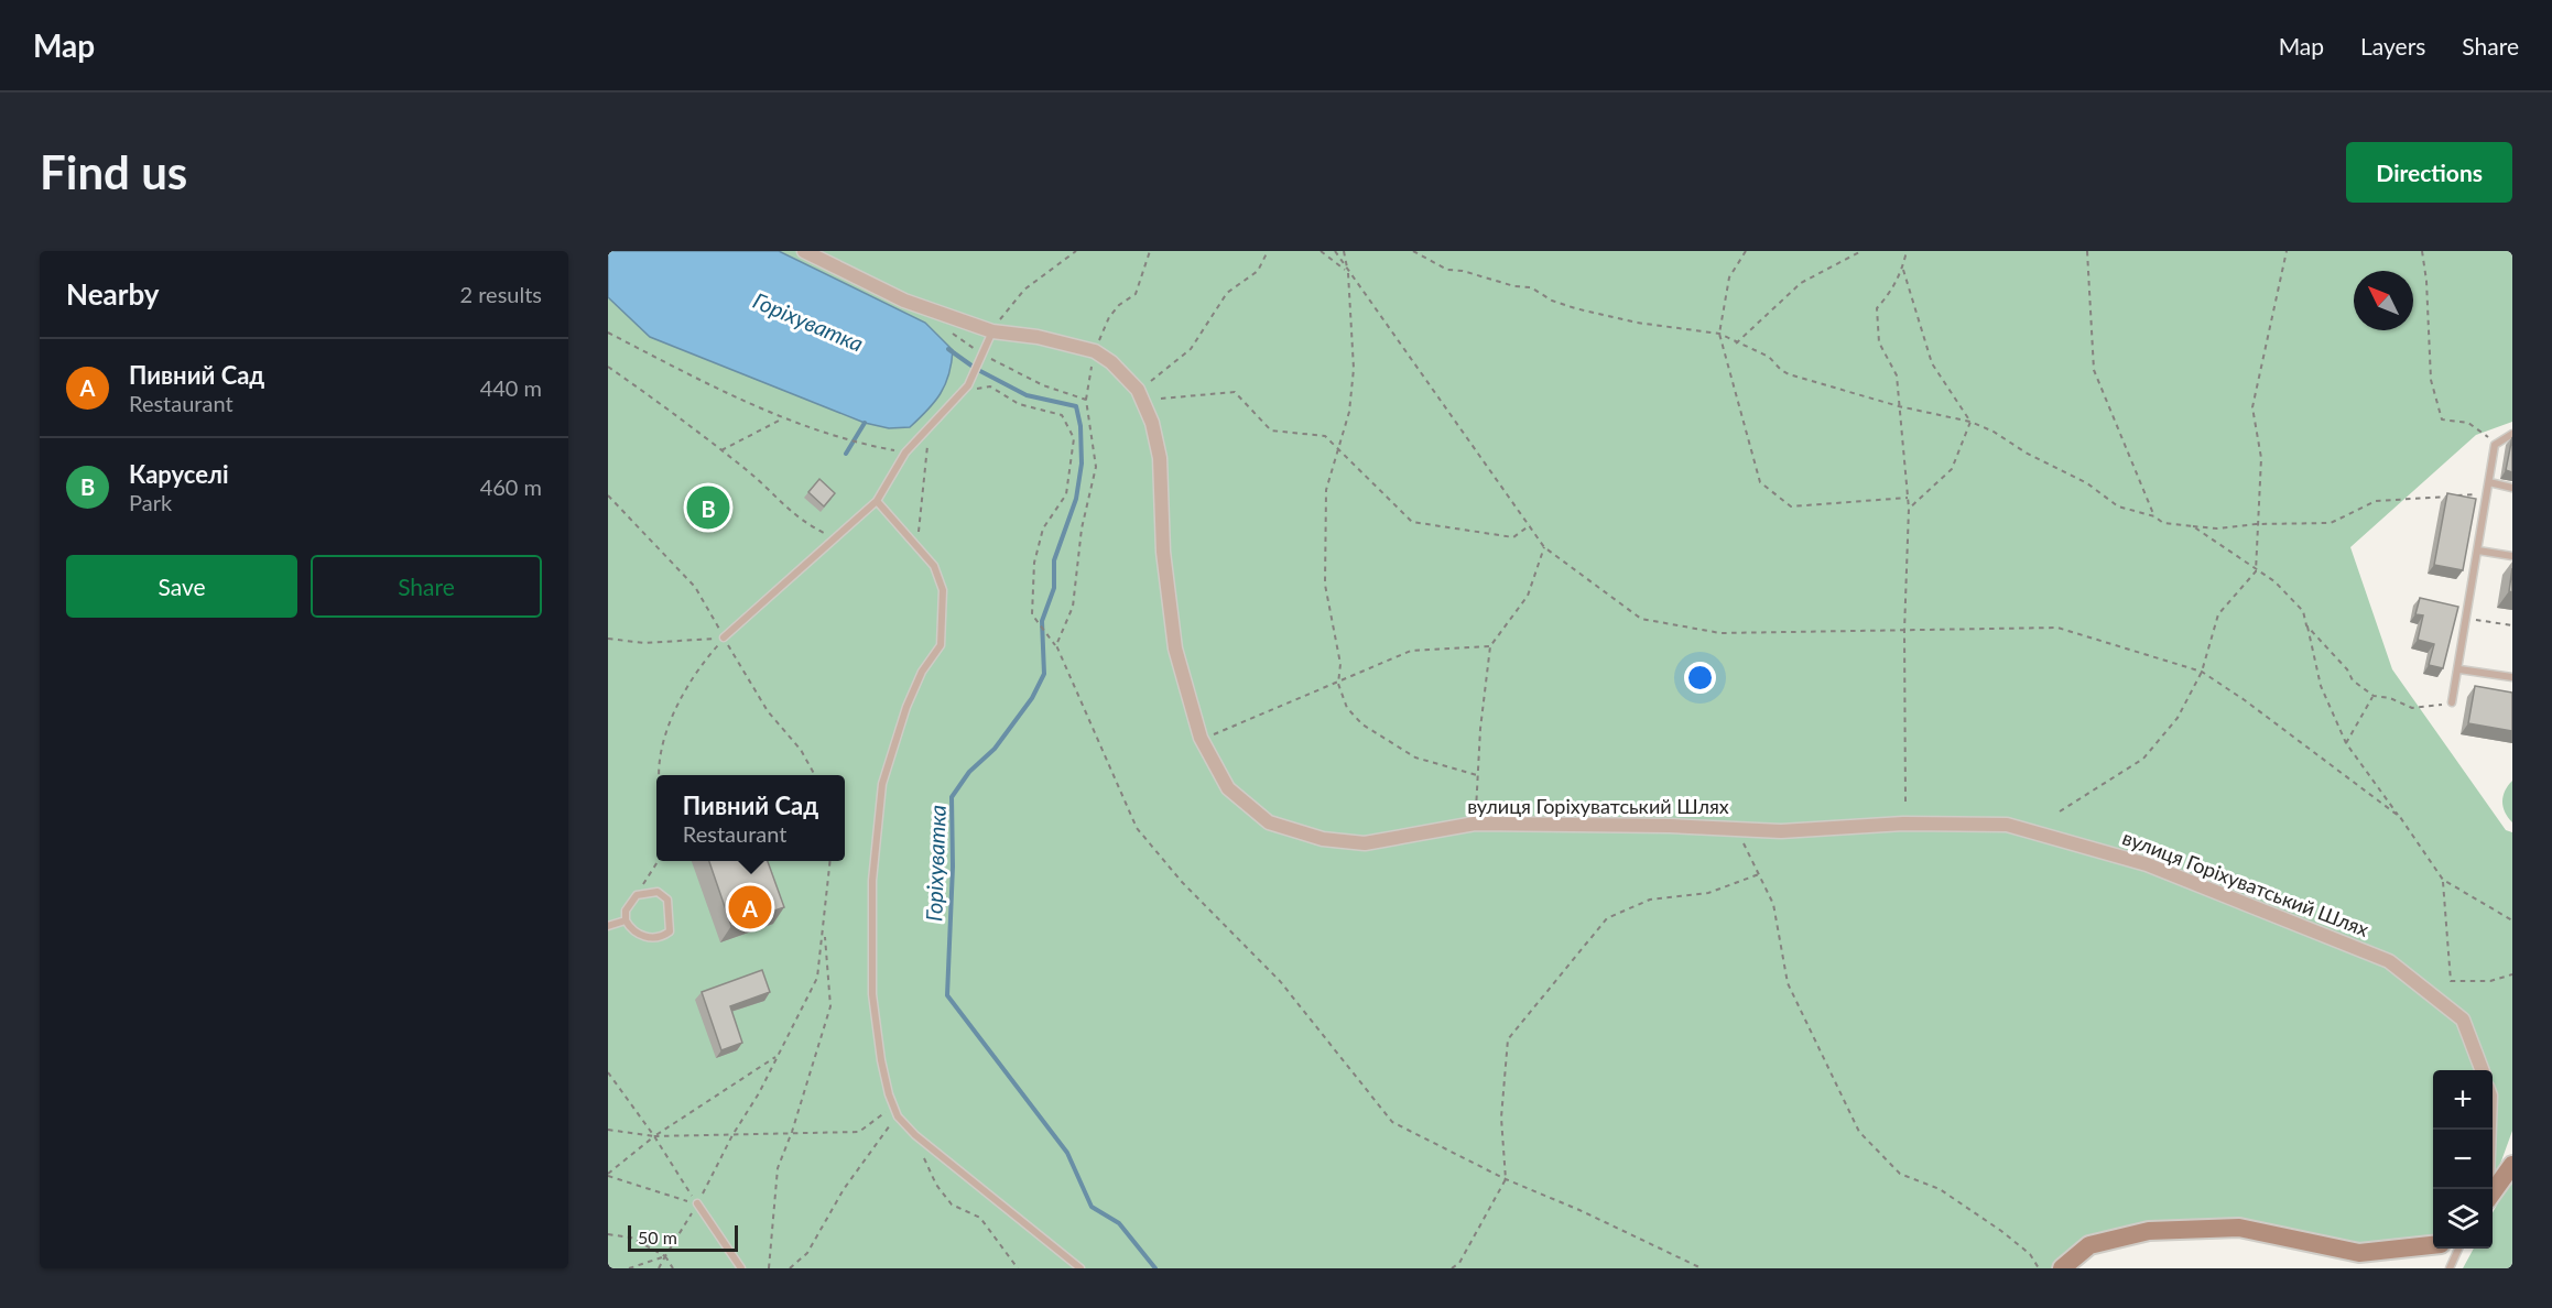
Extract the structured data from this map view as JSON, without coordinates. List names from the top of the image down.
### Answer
{
  "streets": {
    "street": ["вулиця Горіхуватський Шлях"]
  },
  "water": ["Горіхуватка"],
  "scale_bar": "50 m",
  "north": "top left",
  "page": {
    "header": "Map",
    "nav": ["Map", "Layers", "Share"],
    "buttons": [
      "Directions",
      ["Save", "Share"]
    ],
    "title": "Find us",
    "heading": ["Nearby", "2 results"],
    "list": [
      {
        "mark": "A",
        "name": "Пивний Сад",
        "note": "Restaurant",
        "value": "440 m"
      },
      {
        "mark": "B",
        "name": "Каруселі",
        "note": "Park",
        "value": "460 m"
      }
    ],
    "pins": ["B", "A"],
    "popup": ["Пивний Сад", "Restaurant"],
    "map_buttons": ["+", "−"],
    "scale": "50 m"
  }
}
